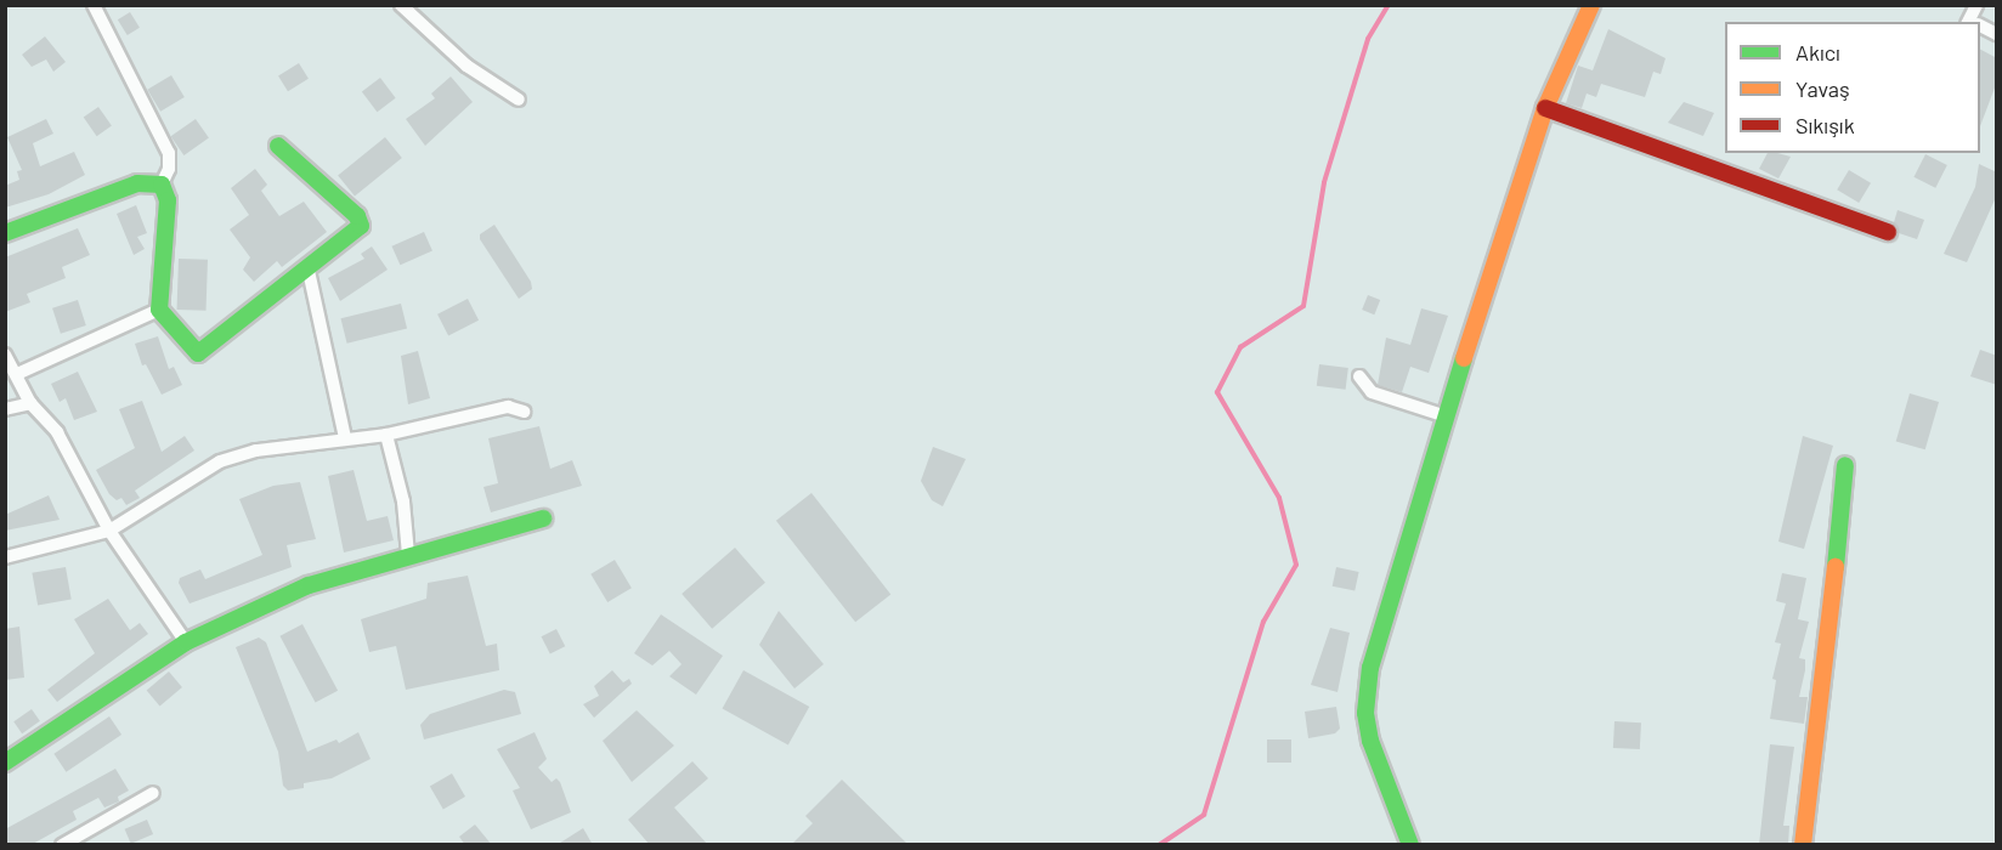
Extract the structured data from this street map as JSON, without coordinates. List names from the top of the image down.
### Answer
{
  "legend": ["Akıcı", "Yavaş", "Sıkışık"]
}
